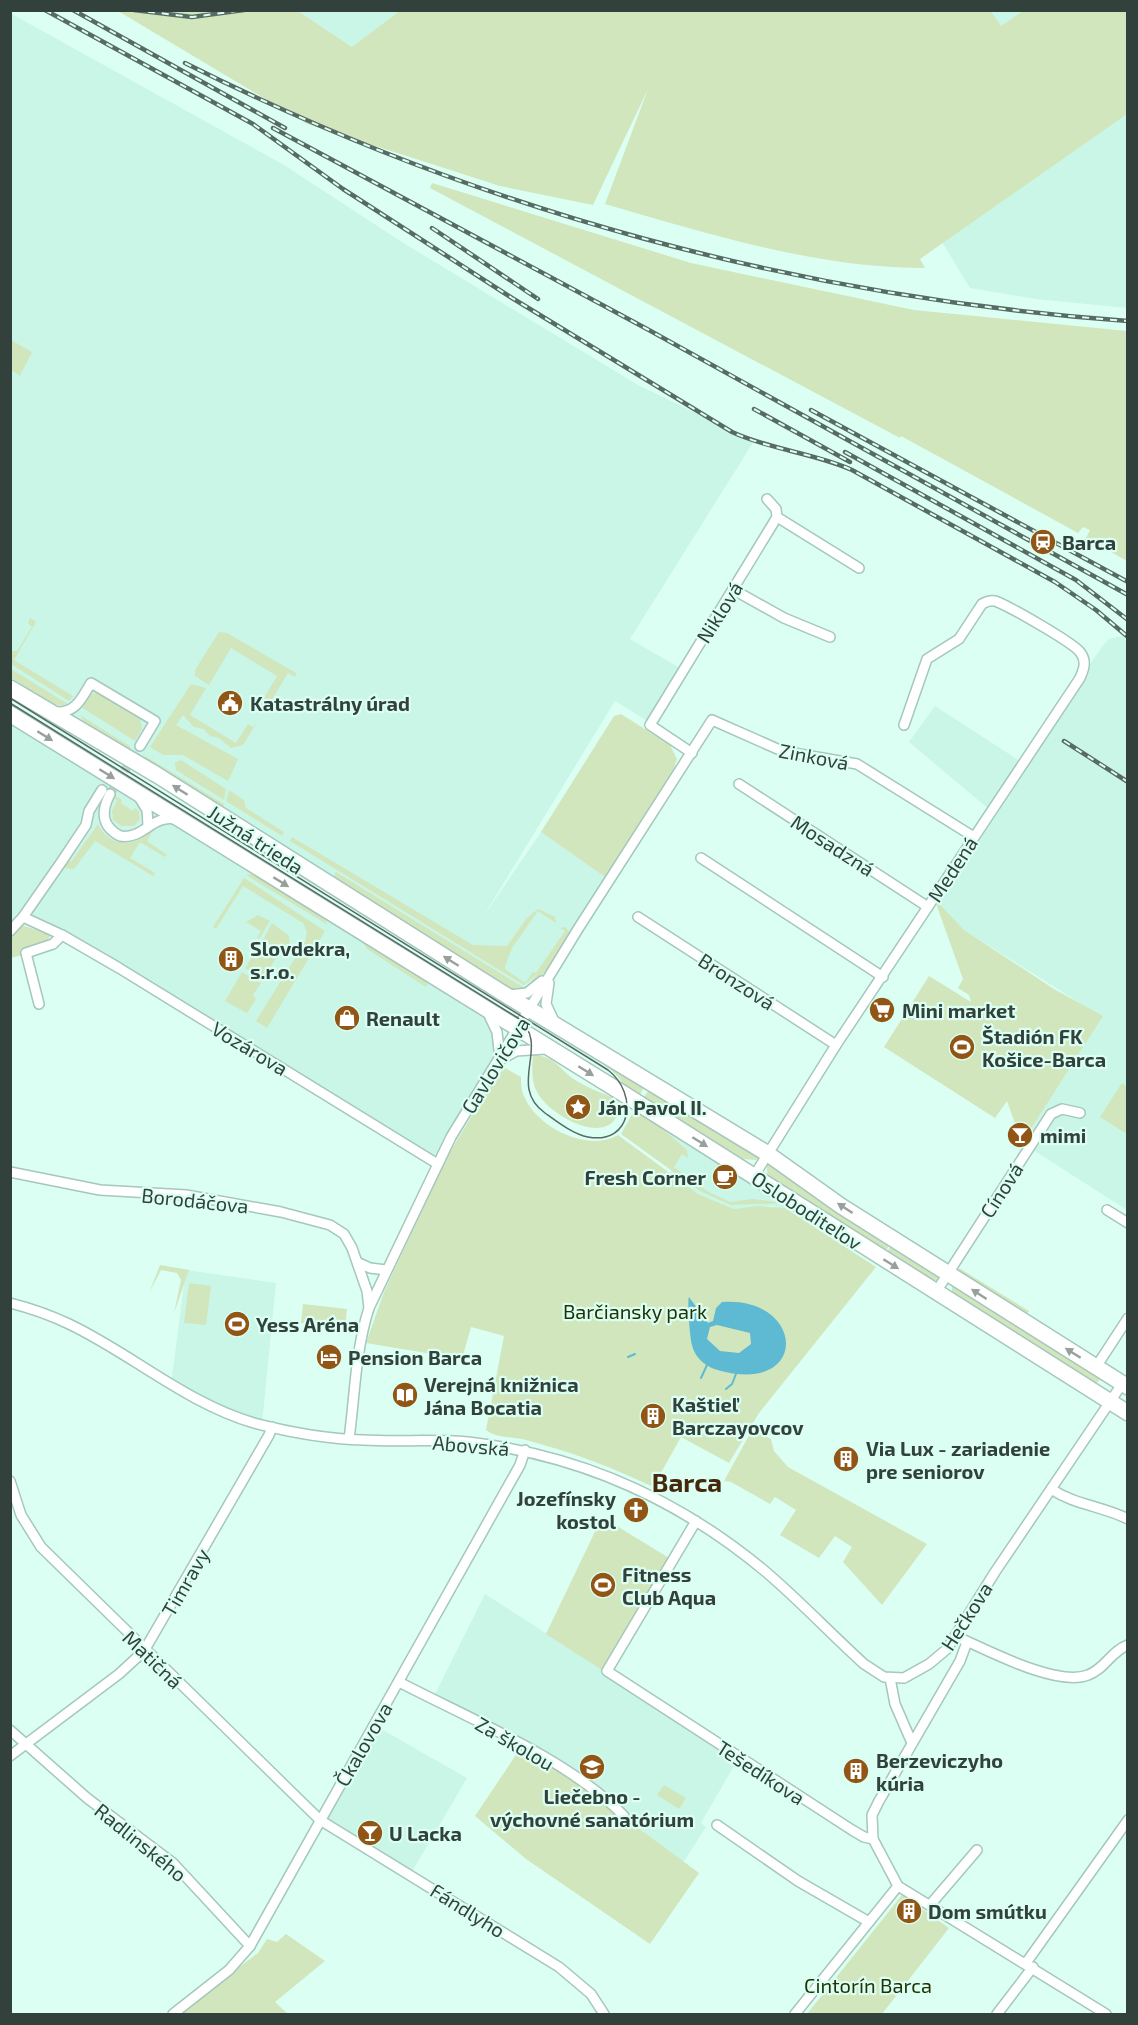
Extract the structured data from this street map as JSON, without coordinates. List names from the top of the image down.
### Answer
{
  "streets": {
    "main road": ["Južná trieda", "Osloboditeľov"],
    "street": [
      "Niklová",
      "Zinková",
      "Mosadzná",
      "Medená",
      "Bronzová",
      "Vozárova",
      "Gavlovičova",
      "Cínová",
      "Borodáčova",
      "Abovská",
      "Timravy",
      "Hečkova",
      "Matičná",
      "Za školou",
      "Čkalovova",
      "Tešedíkova",
      "Radlinského",
      "Fándlyho"
    ]
  },
  "crossings": [
    ["Niklová", "Gavlovičova"],
    ["Zinková", "Medená"],
    ["Zinková", "Gavlovičova"],
    ["Južná trieda", "Osloboditeľov"],
    ["Mosadzná", "Medená"],
    ["Medená", "Bronzová"],
    ["Medená", "Osloboditeľov"],
    ["Vozárova", "Gavlovičova"],
    ["Gavlovičova", "Borodáčova"],
    ["Gavlovičova", "Osloboditeľov"],
    ["Gavlovičova", "Abovská"],
    ["Cínová", "Osloboditeľov"],
    ["Osloboditeľov", "Hečkova"],
    ["Abovská", "Timravy"],
    ["Abovská", "Hečkova"],
    ["Abovská", "Čkalovova"],
    ["Abovská", "Tešedíkova"],
    ["Timravy", "Matičná"],
    ["Timravy", "Radlinského"],
    ["Matičná", "Čkalovova"],
    ["Matičná", "Fándlyho"],
    ["Za školou", "Čkalovova"],
    ["Čkalovova", "Radlinského"],
    ["Čkalovova", "Fándlyho"]
  ],
  "districts": ["Barca"],
  "parks": ["Barčiansky park", "Cintorín Barca"],
  "places": {
    "station": ["Barca"],
    "public building": ["Katastrálny úrad"],
    "building": [
      "Slovdekra, s.r.o.",
      "Kaštieľ Barczayovcov",
      "Via Lux - zariadenie pre seniorov",
      "Berzeviczyho kúria",
      "Dom smútku"
    ],
    "supermarket": ["Mini market"],
    "shop": ["Renault"],
    "sports": ["Štadión FK Košice-Barca", "Yess Aréna", "Fitness Club Aqua"],
    "place": ["Ján Pavol II."],
    "bar": ["mimi", "U Lacka"],
    "cafe": ["Fresh Corner"],
    "hotel": ["Pension Barca"],
    "library": ["Verejná knižnica Jána Bocatia"],
    "church": ["Jozefínsky kostol"],
    "school or university": ["Liečebno - výchovné sanatórium"]
  }
}
